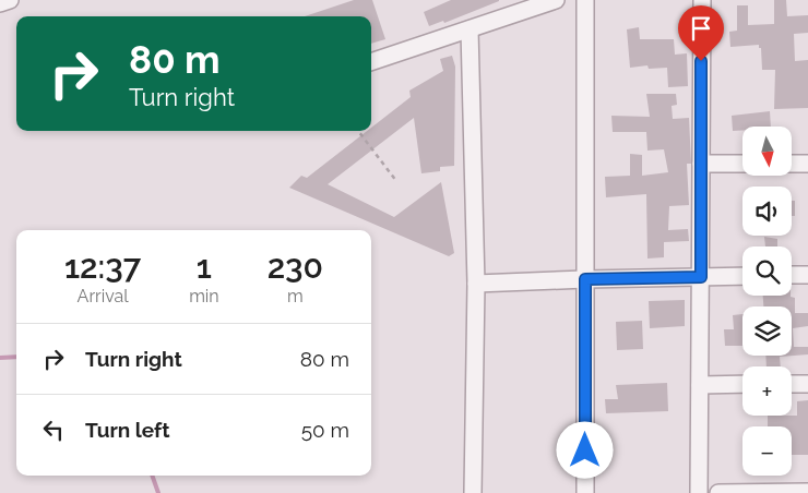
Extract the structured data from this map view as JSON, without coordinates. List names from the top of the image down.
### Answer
{
  "north": "bottom",
  "page": {
    "turn": ["80 m", "Turn right"],
    "map_buttons": ["+", "−"],
    "eta": [
      "12:37",
      "Arrival",
      "1",
      "min",
      "230",
      "m"
    ],
    "list": [
      {
        "name": "Turn right",
        "value": "80 m"
      },
      {
        "name": "Turn left",
        "value": "50 m"
      }
    ]
  }
}
